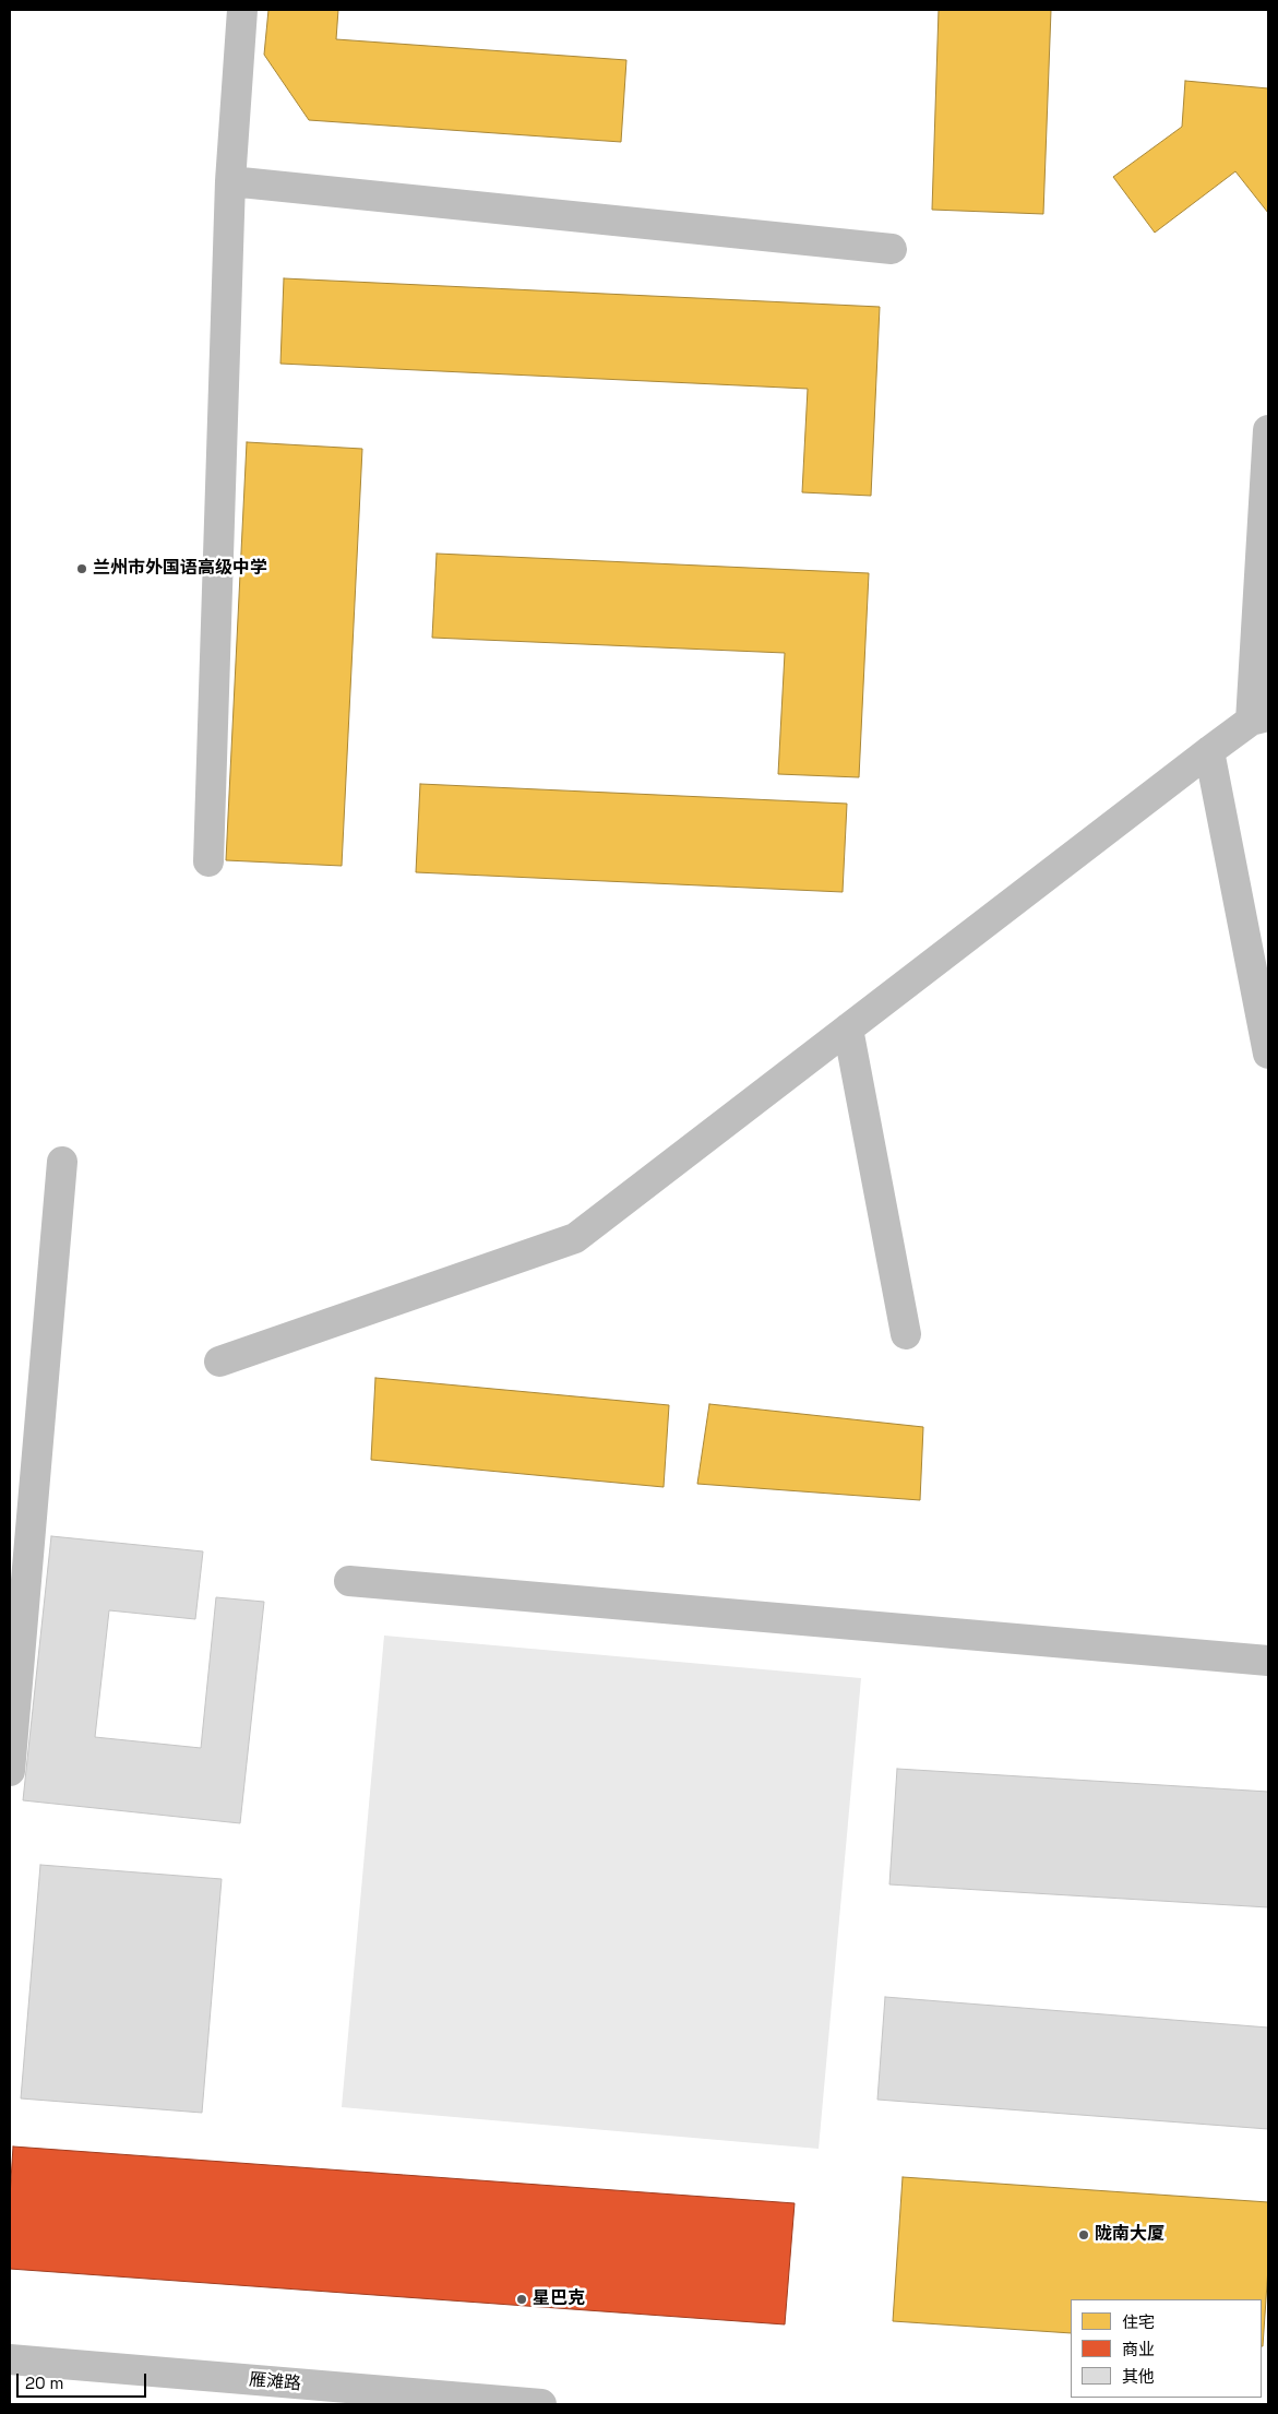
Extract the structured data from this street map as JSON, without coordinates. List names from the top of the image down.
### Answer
{
  "streets": {
    "street": ["雁滩路"]
  },
  "places": ["兰州市外国语高级中学", "陇南大厦", "星巴克"],
  "legend": ["住宅", "商业", "其他"],
  "scale_bar": "20 m"
}
